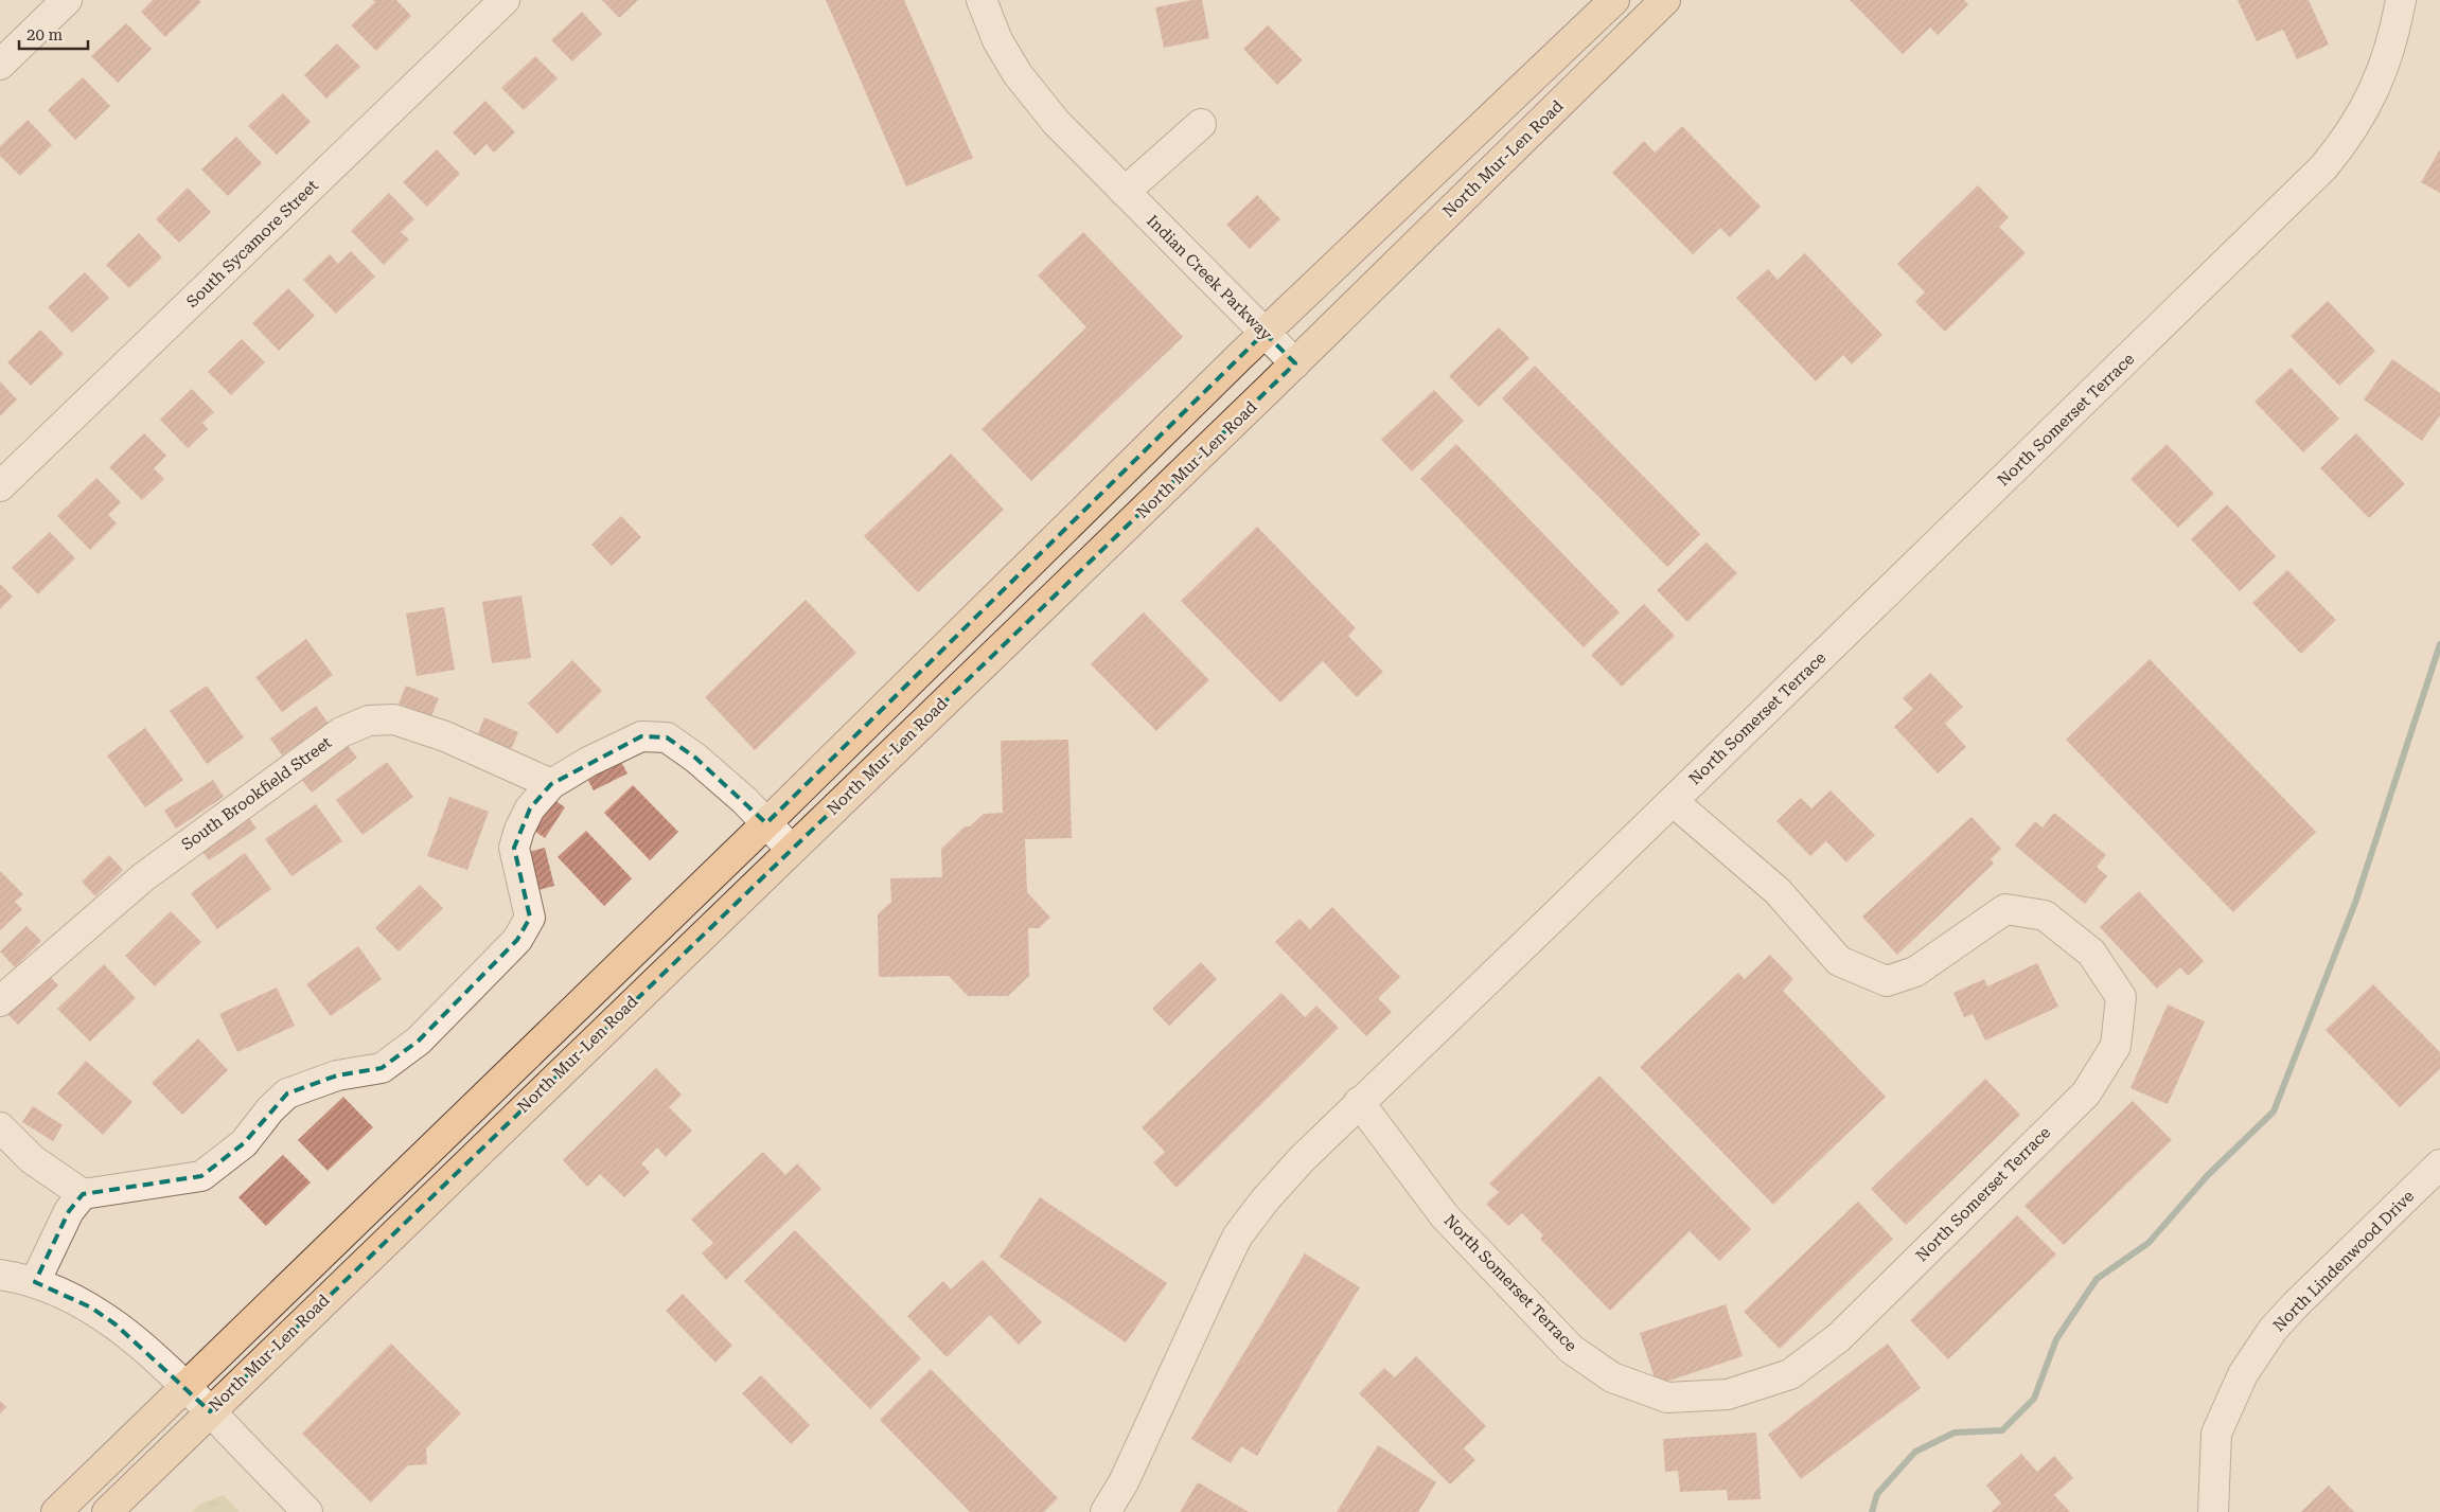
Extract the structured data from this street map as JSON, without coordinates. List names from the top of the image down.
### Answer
{
  "streets": {
    "main road": ["North Mur-Len Road"],
    "street": [
      "South Sycamore Street",
      "Indian Creek Parkway",
      "North Somerset Terrace",
      "South Brookfield Street",
      "North Lindenwood Drive"
    ]
  },
  "crossings": [
    ["North Mur-Len Road", "Indian Creek Parkway"]
  ],
  "scale_bar": "20 m"
}
